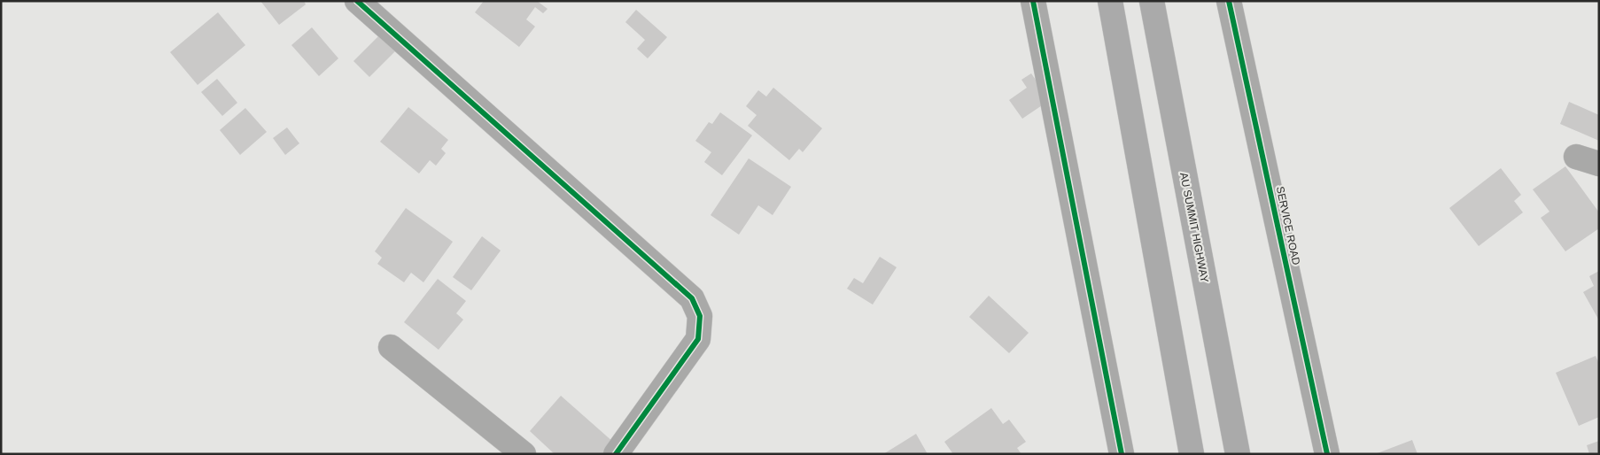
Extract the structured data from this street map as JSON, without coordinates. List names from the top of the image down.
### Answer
{
  "streets": {
    "main road": ["AU SUMMIT HIGHWAY"],
    "street": ["SERVICE ROAD"]
  }
}
